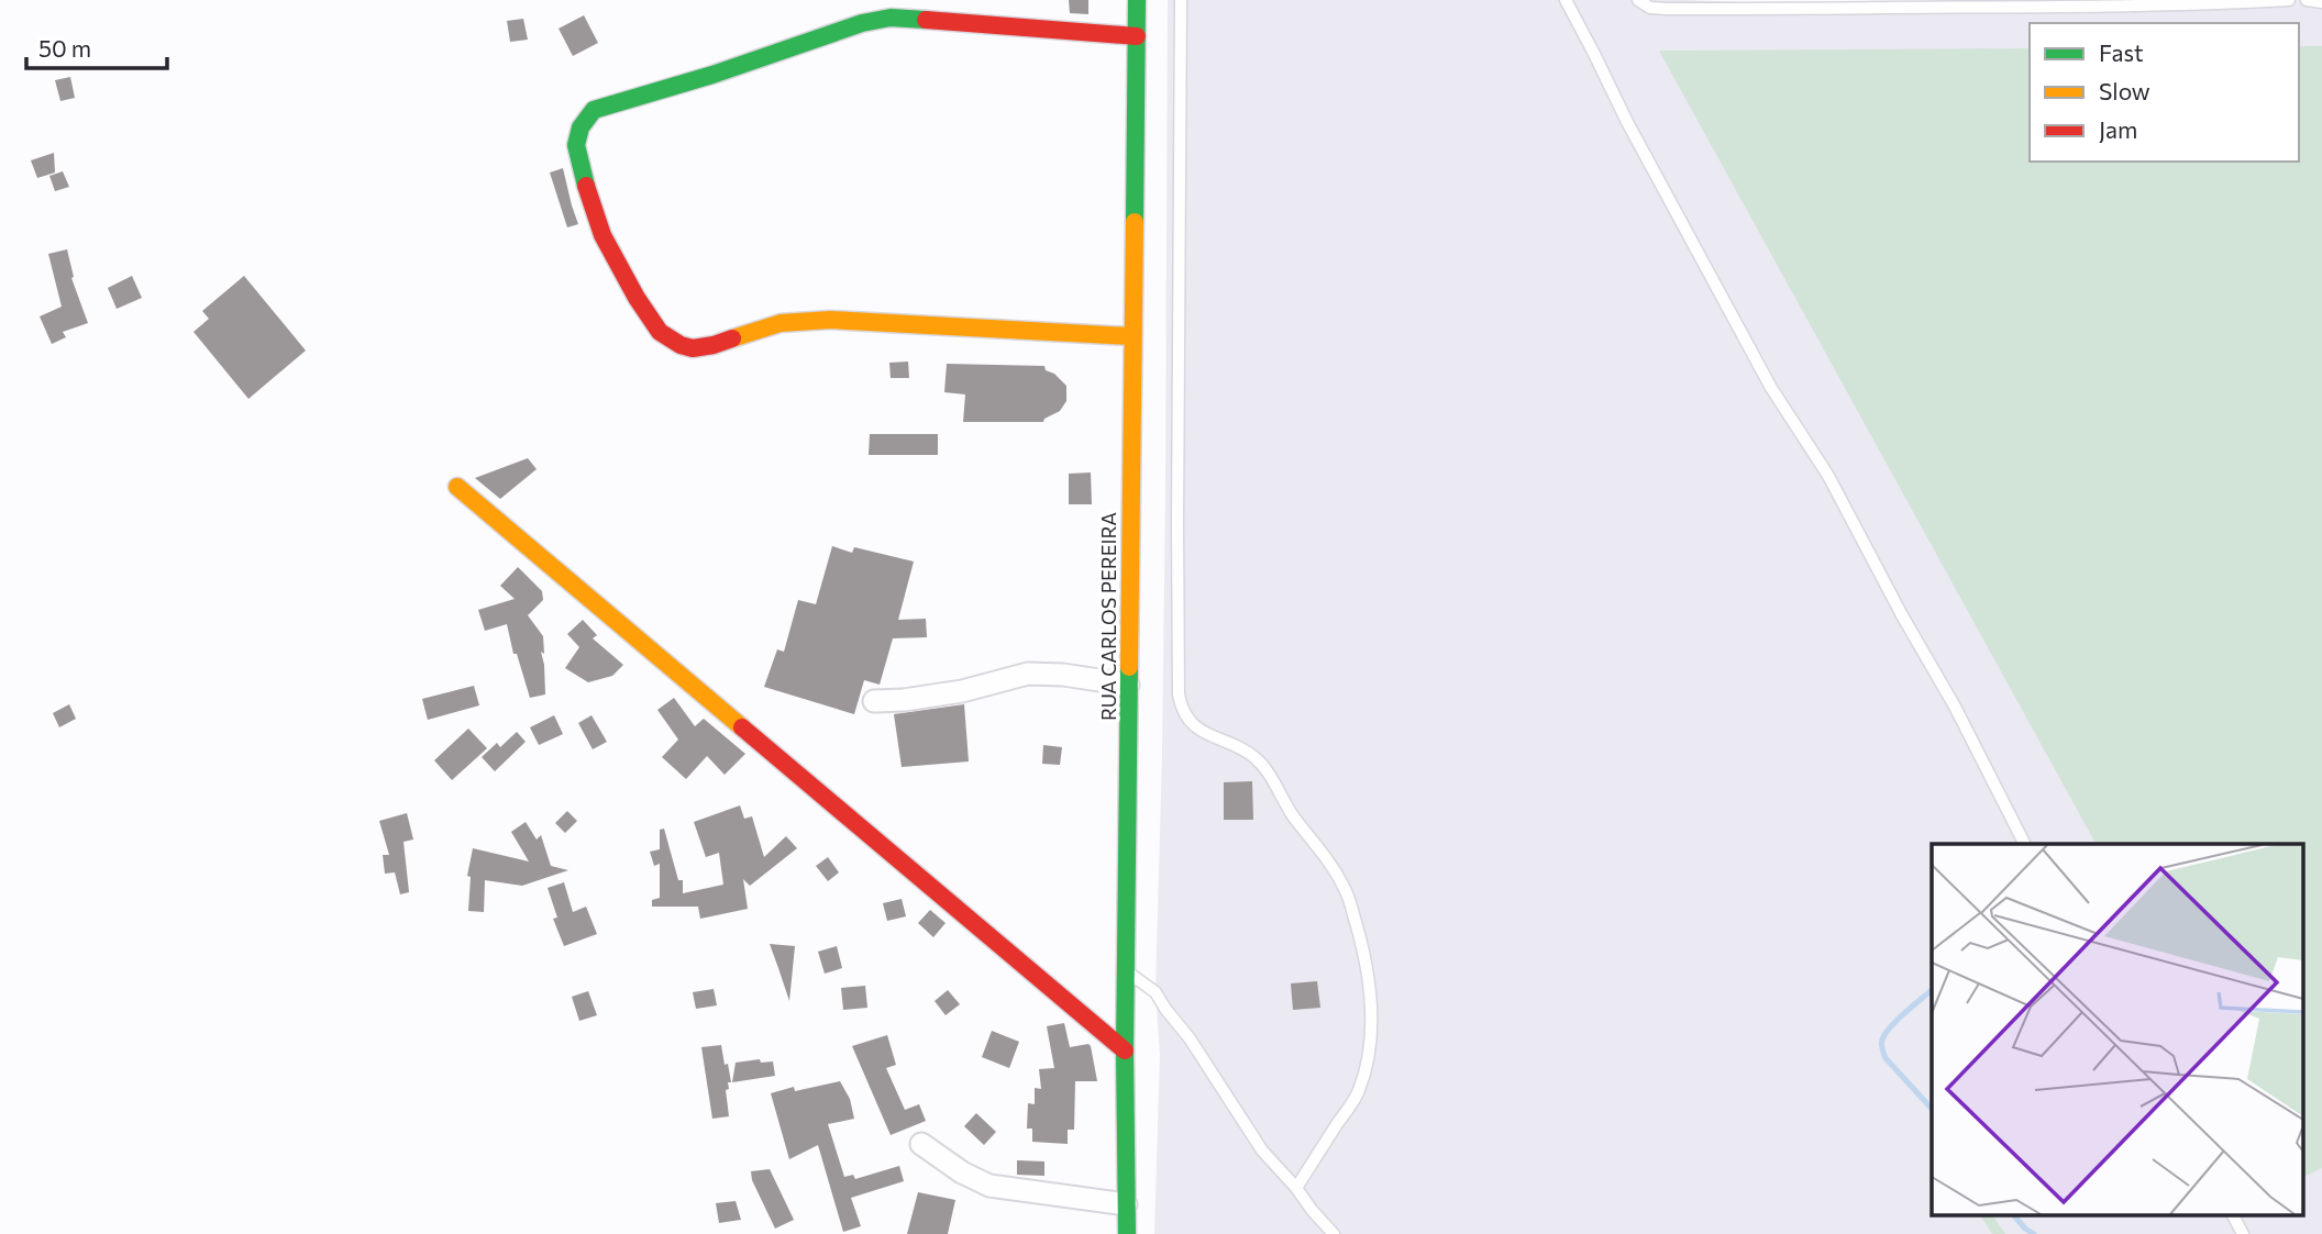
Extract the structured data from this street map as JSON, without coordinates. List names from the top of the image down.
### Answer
{
  "streets": {
    "street": ["RUA CARLOS PEREIRA"]
  },
  "legend": ["Fast", "Slow", "Jam"],
  "scale_bar": "50 m"
}
